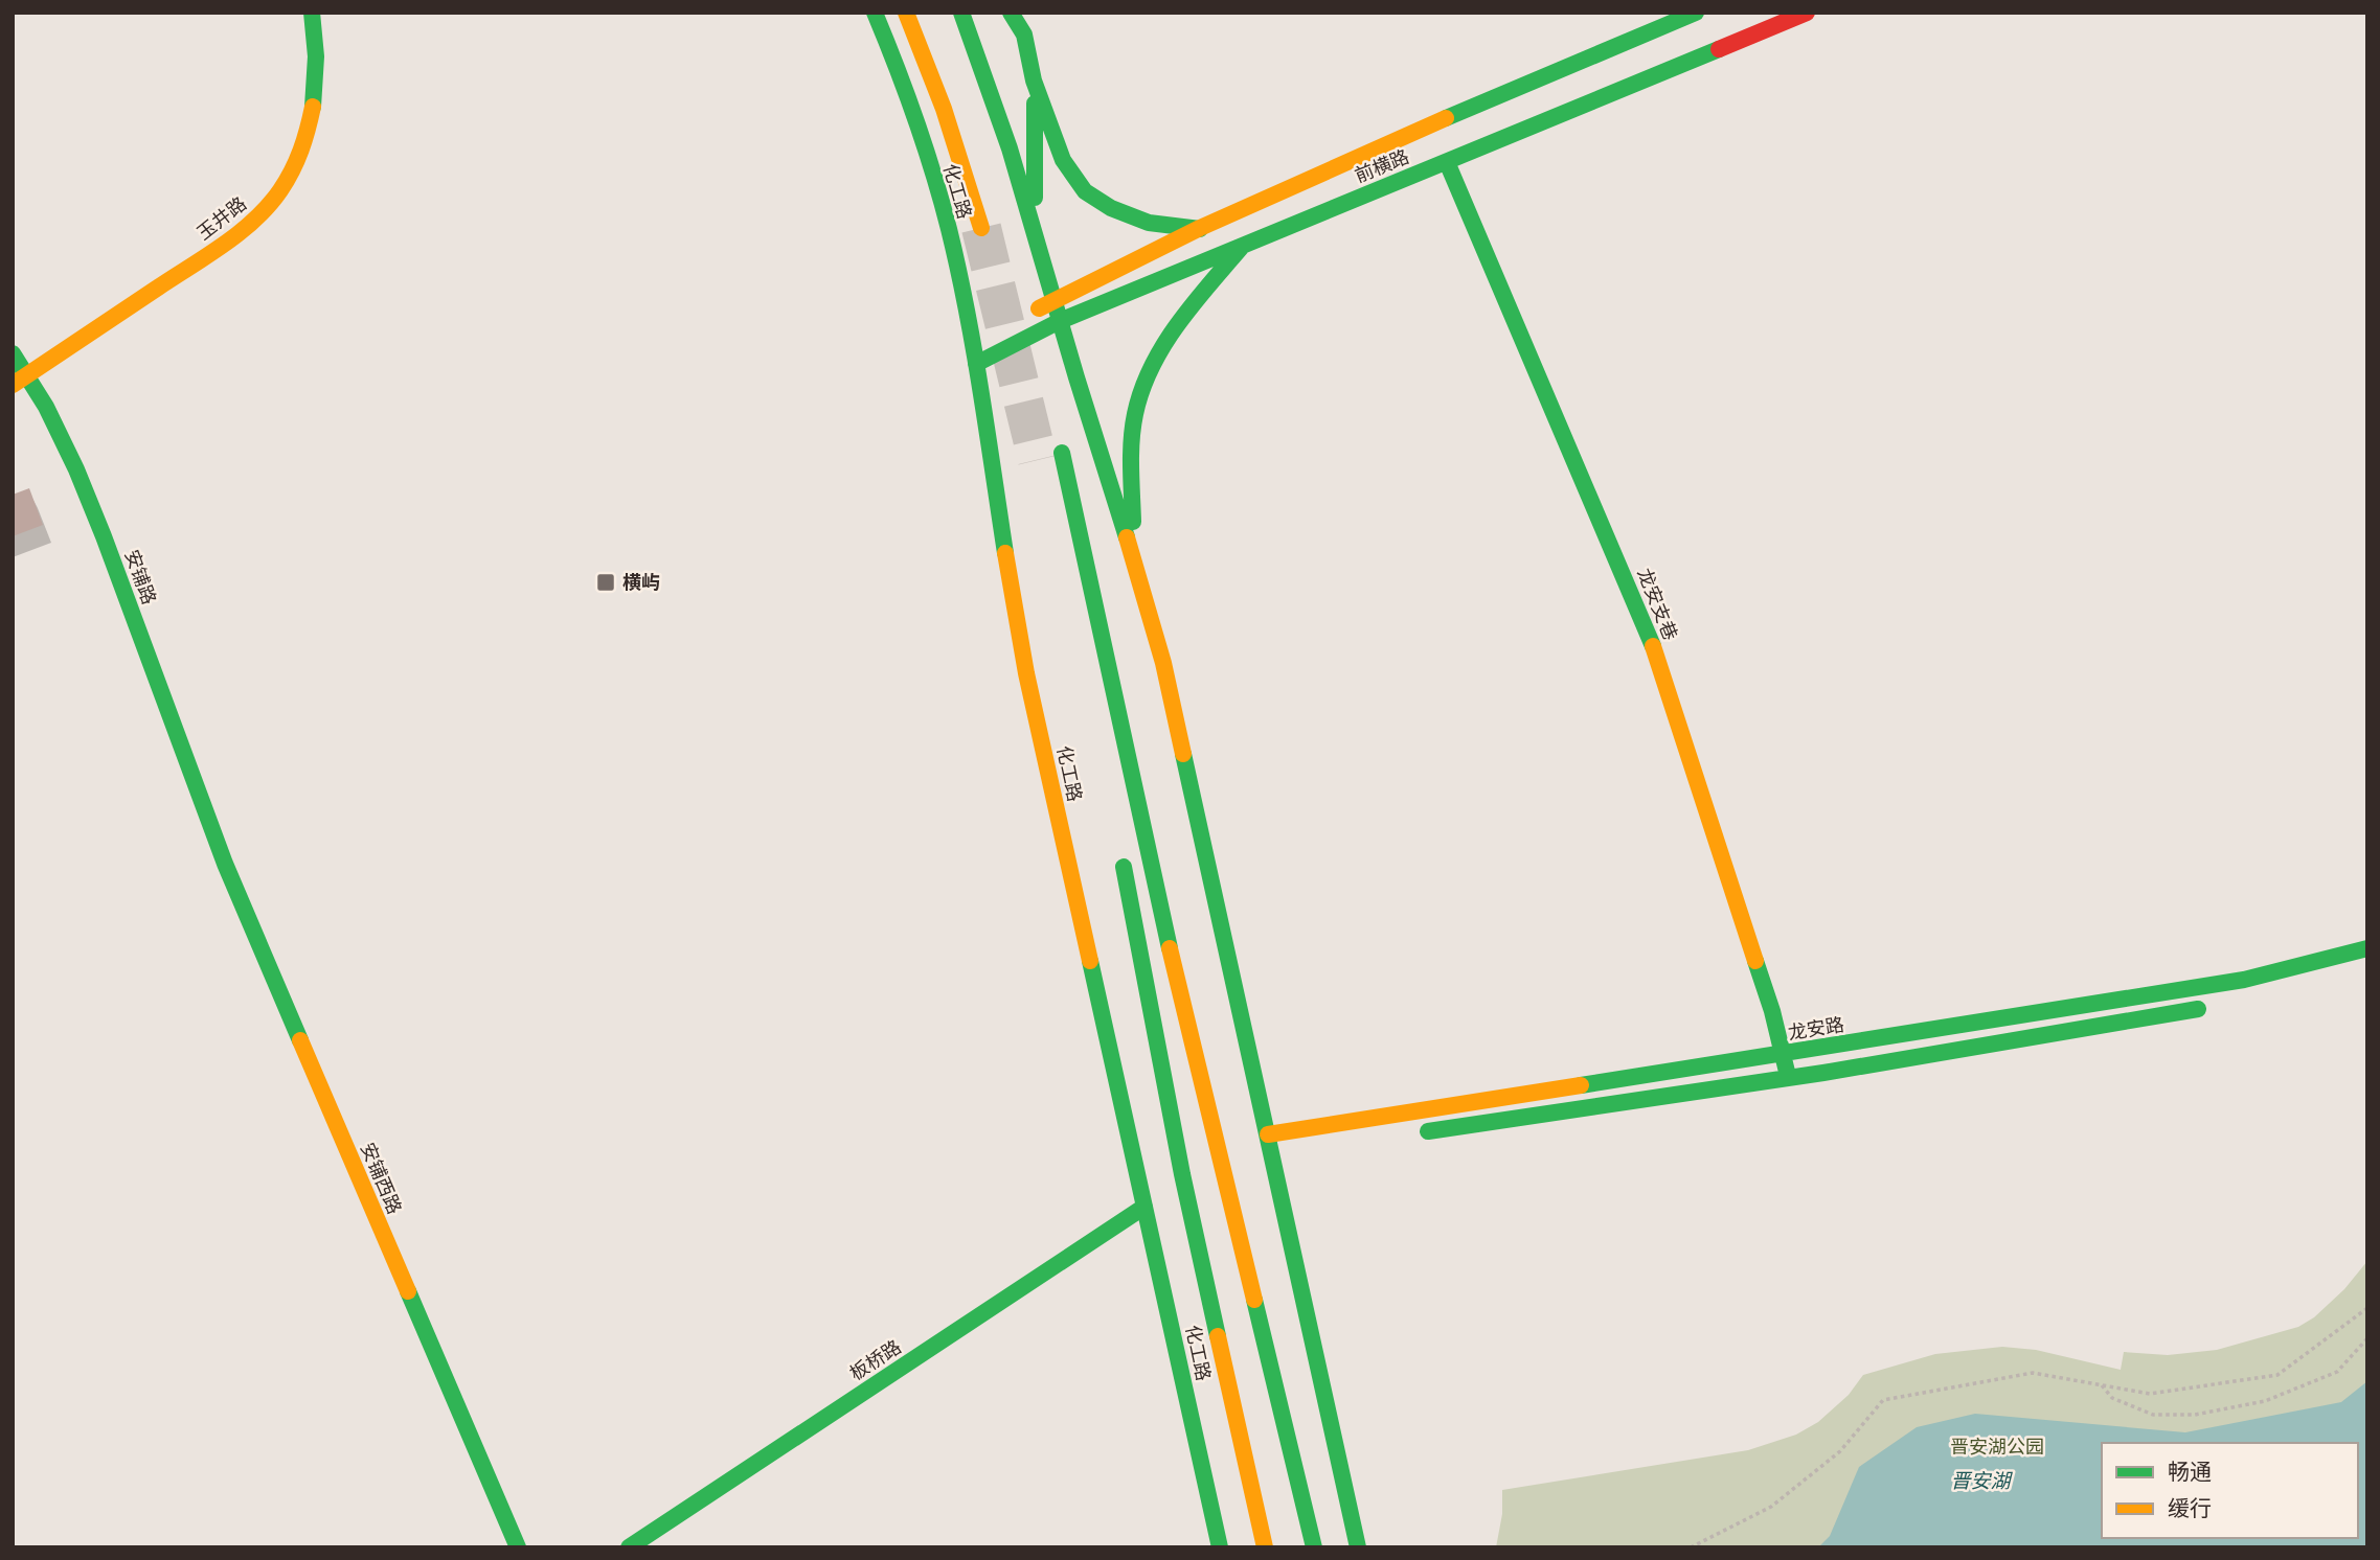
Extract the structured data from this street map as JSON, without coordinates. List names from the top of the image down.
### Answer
{
  "streets": {
    "main road": [
      "前横路",
      "化工路",
      "玉井路",
      "安铺路",
      "龙安支巷",
      "龙安路",
      "安铺西路",
      "板桥路"
    ]
  },
  "crossings": [
    ["前横路", "化工路"],
    ["前横路", "龙安支巷"],
    ["化工路", "板桥路"],
    ["玉井路", "安铺路"],
    ["安铺路", "安铺西路"],
    ["龙安支巷", "龙安路"]
  ],
  "water": ["晋安湖"],
  "parks": ["晋安湖公园"],
  "places": {
    "transit": ["横屿"]
  },
  "legend": ["畅通", "缓行"]
}
